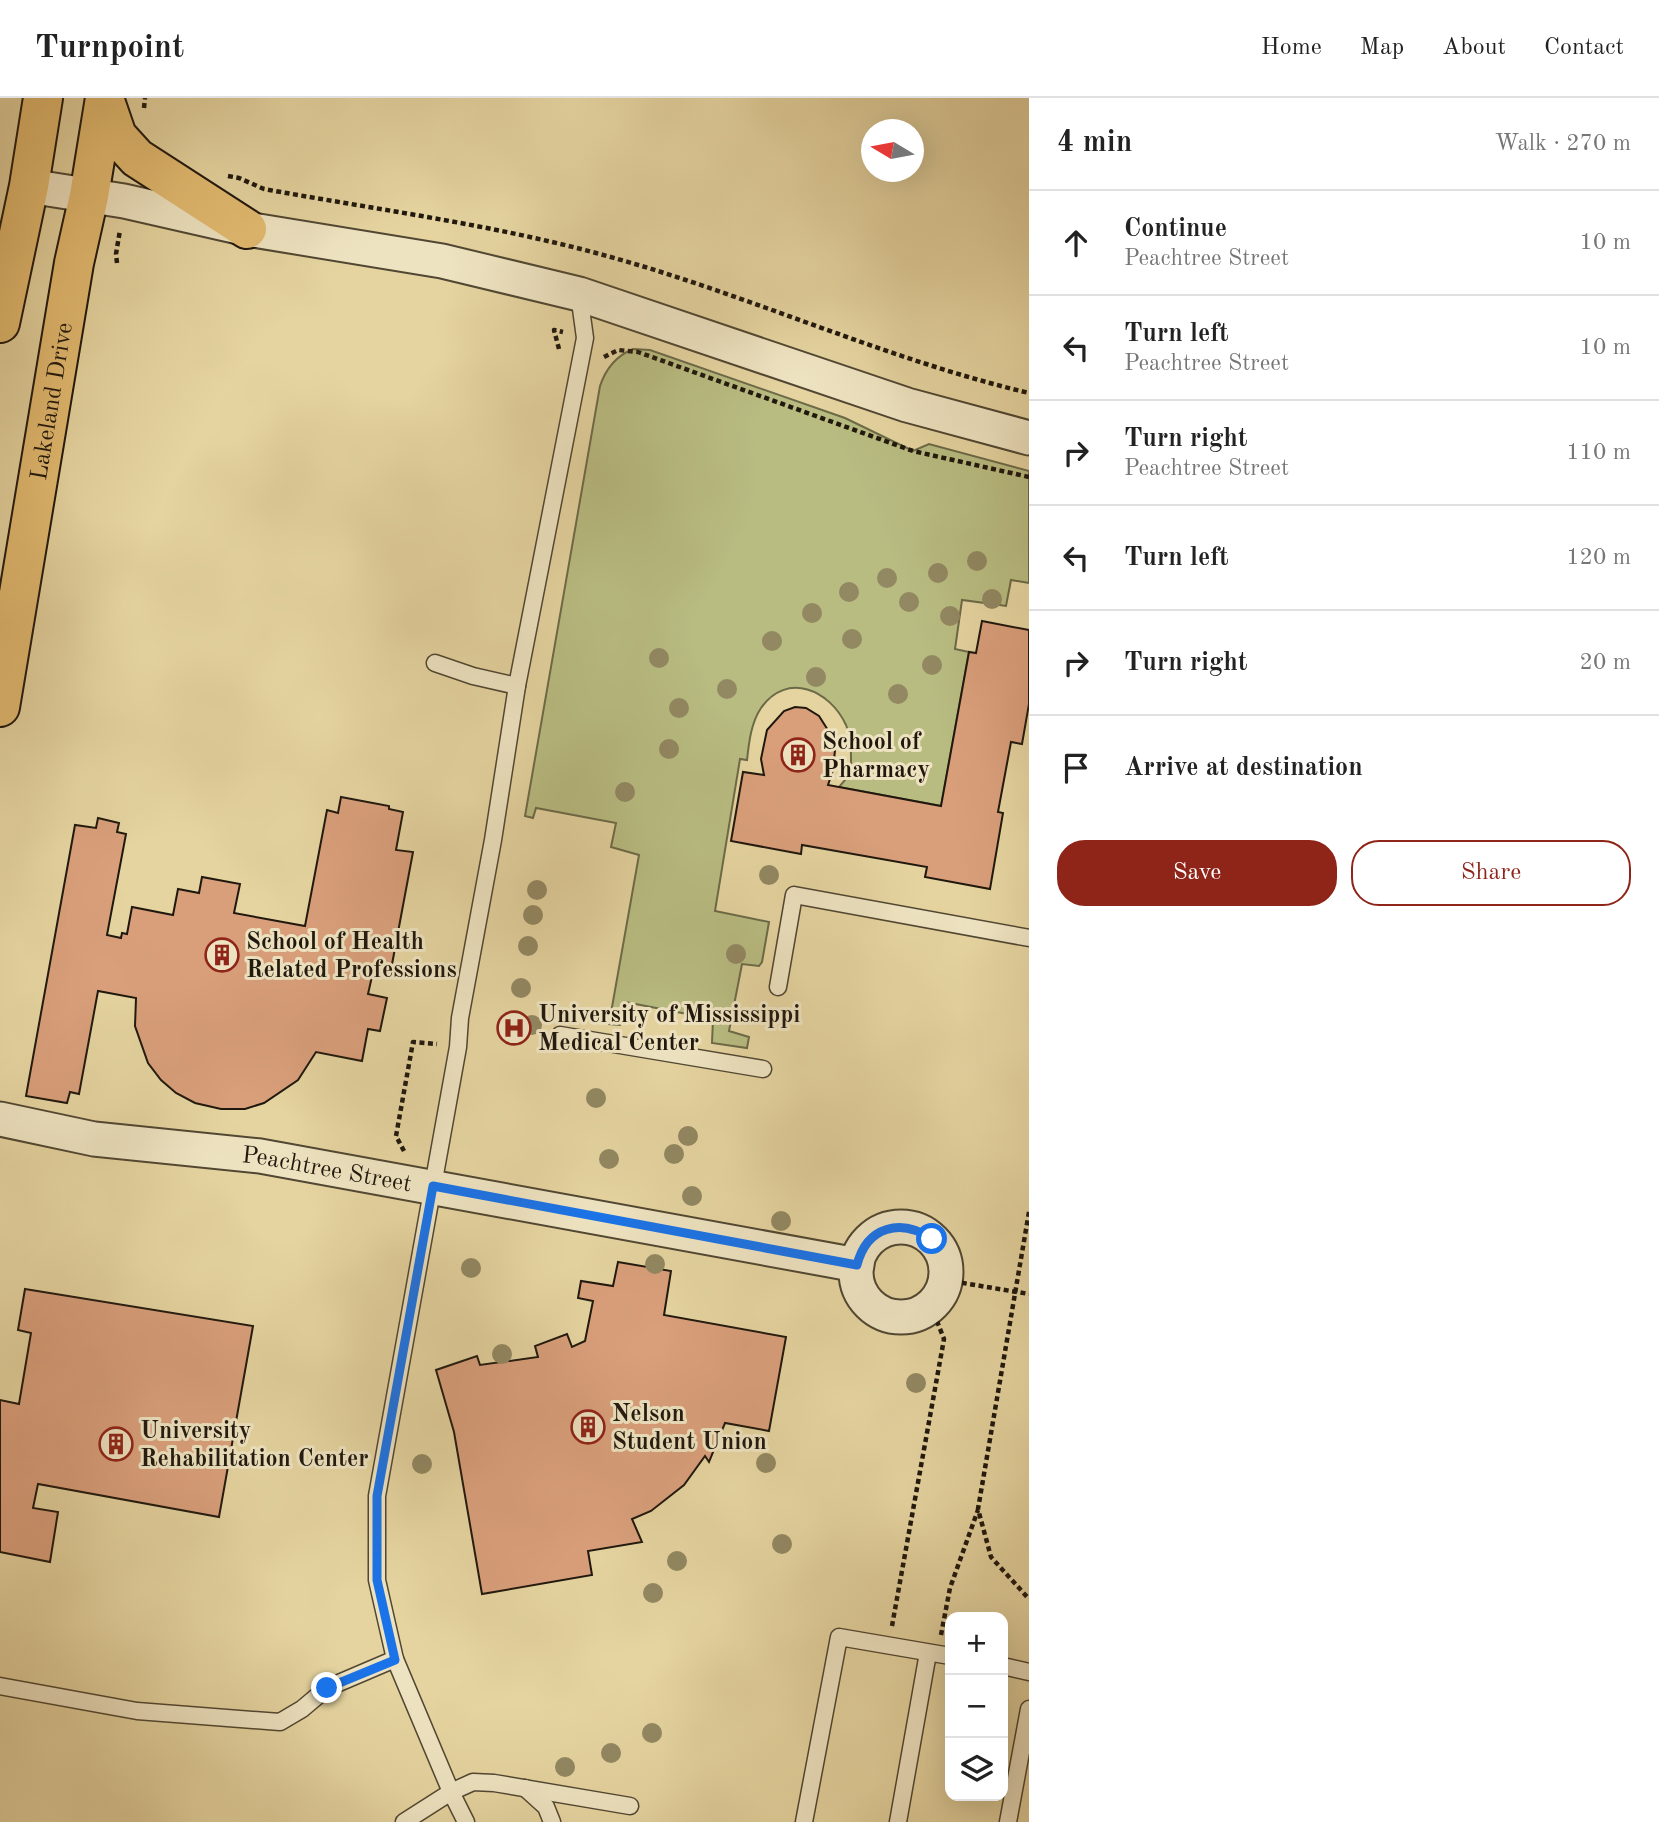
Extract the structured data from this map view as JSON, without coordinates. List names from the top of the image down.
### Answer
{
  "streets": {
    "main road": ["Lakeland Drive"],
    "street": ["Peachtree Street"]
  },
  "places": {
    "building": [
      "School of Pharmacy",
      "School of Health Related Professions",
      "Nelson Student Union",
      "University Rehabilitation Center"
    ],
    "hospital": ["University of Mississippi Medical Center"]
  },
  "north": "left",
  "page": {
    "header": "Turnpoint",
    "nav": [
      "Home",
      "Map",
      "About",
      "Contact"
    ],
    "heading": ["4 min", "Walk · 270 m"],
    "list": [
      ["Continue", "Peachtree Street", "10 m"],
      ["Turn left", "Peachtree Street", "10 m"],
      ["Turn right", "Peachtree Street", "110 m"],
      ["Turn left", "120 m"],
      ["Turn right", "20 m"],
      "Arrive at destination"
    ],
    "buttons": ["Save", "Share"],
    "map_buttons": ["+", "−"]
  }
}
